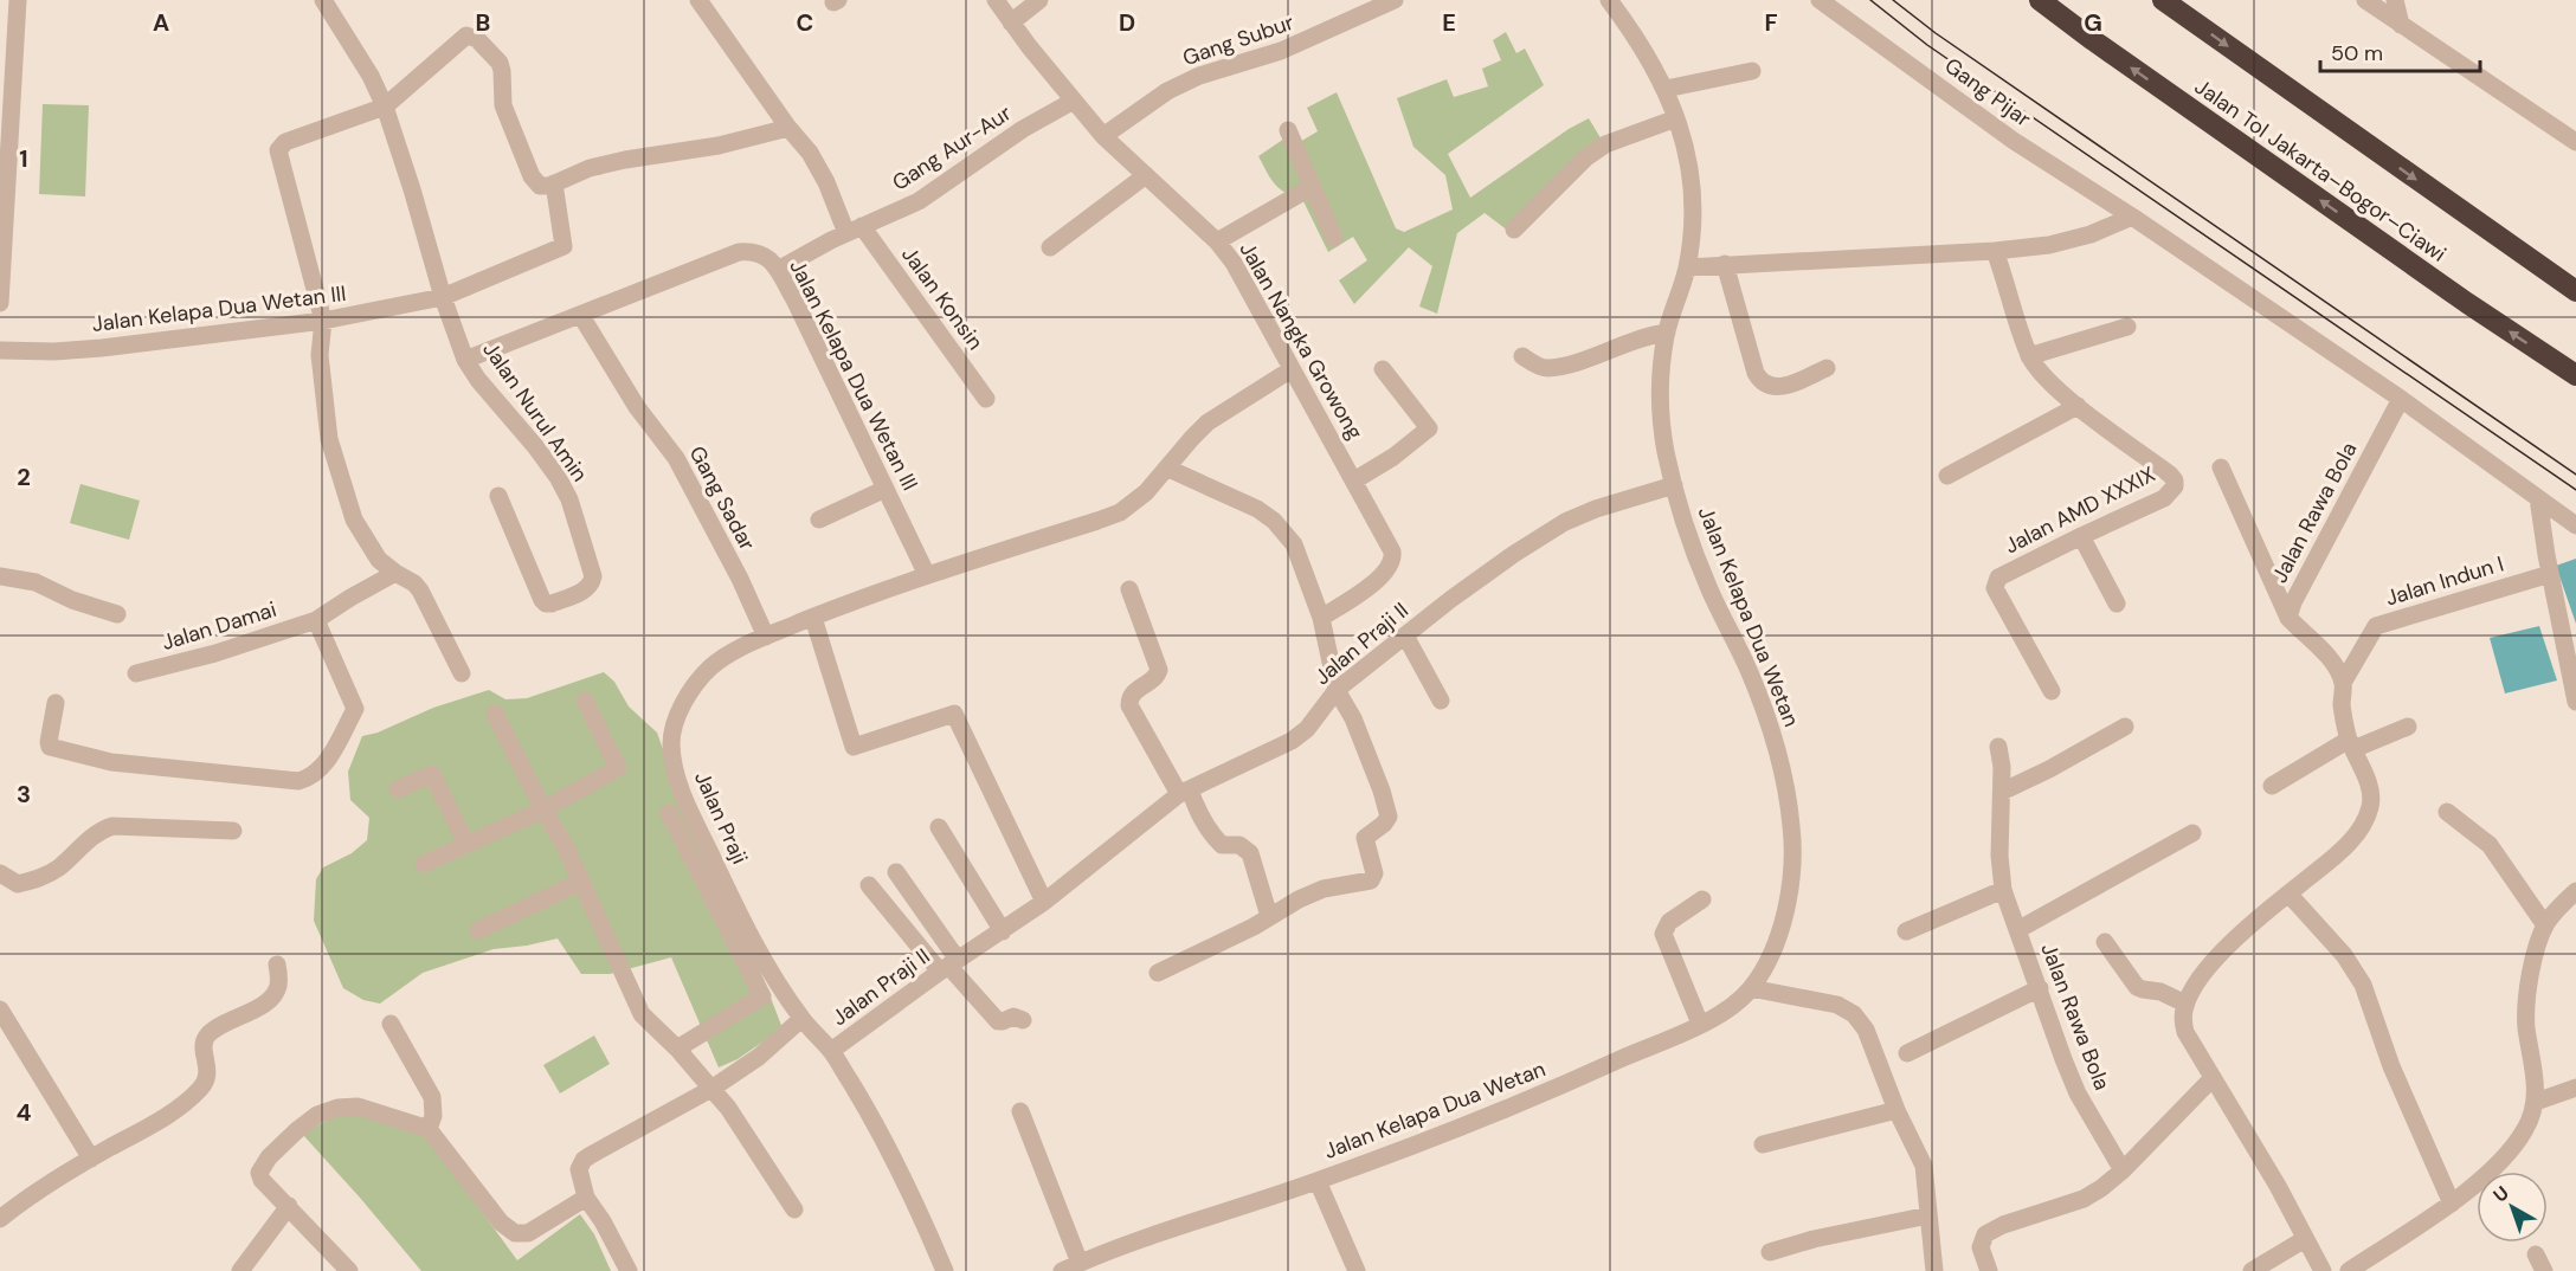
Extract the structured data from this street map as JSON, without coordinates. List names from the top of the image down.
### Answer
{
  "streets": {
    "highway": ["Jalan Tol Jakarta–Bogor–Ciawi"],
    "street": [
      "Gang Subur",
      "Gang Pijar",
      "Gang Aur-Aur",
      "Jalan Konsin",
      "Jalan Kelapa Dua Wetan III",
      "Jalan Nangka Growong",
      "Jalan Nurul Amin",
      "Gang Sadar",
      "Jalan AMD XXXIX",
      "Jalan Rawa Bola",
      "Jalan Indun I",
      "Jalan Kelapa Dua Wetan",
      "Jalan Damai",
      "Jalan Praji II",
      "Jalan Praji"
    ]
  },
  "crossings": [
    ["Gang Subur", "Jalan Nangka Growong"],
    ["Gang Aur-Aur", "Jalan Konsin"],
    ["Gang Aur-Aur", "Jalan Kelapa Dua Wetan III"],
    ["Gang Aur-Aur", "Jalan Nangka Growong"],
    ["Jalan Kelapa Dua Wetan III", "Jalan Nurul Amin"],
    ["Jalan Kelapa Dua Wetan III", "Gang Sadar"],
    ["Jalan Kelapa Dua Wetan III", "Jalan Praji"],
    ["Jalan Nangka Growong", "Jalan Praji"],
    ["Gang Sadar", "Jalan Praji"],
    ["Jalan Rawa Bola", "Jalan Indun I"],
    ["Jalan Kelapa Dua Wetan", "Jalan Praji II"],
    ["Jalan Praji II", "Jalan Praji"]
  ],
  "scale_bar": "50 m",
  "north": "top left",
  "grid": {
    "columns": [
      "A",
      "B",
      "C",
      "D",
      "E",
      "F",
      "G"
    ],
    "rows": [
      "1",
      "2",
      "3",
      "4"
    ]
  }
}
